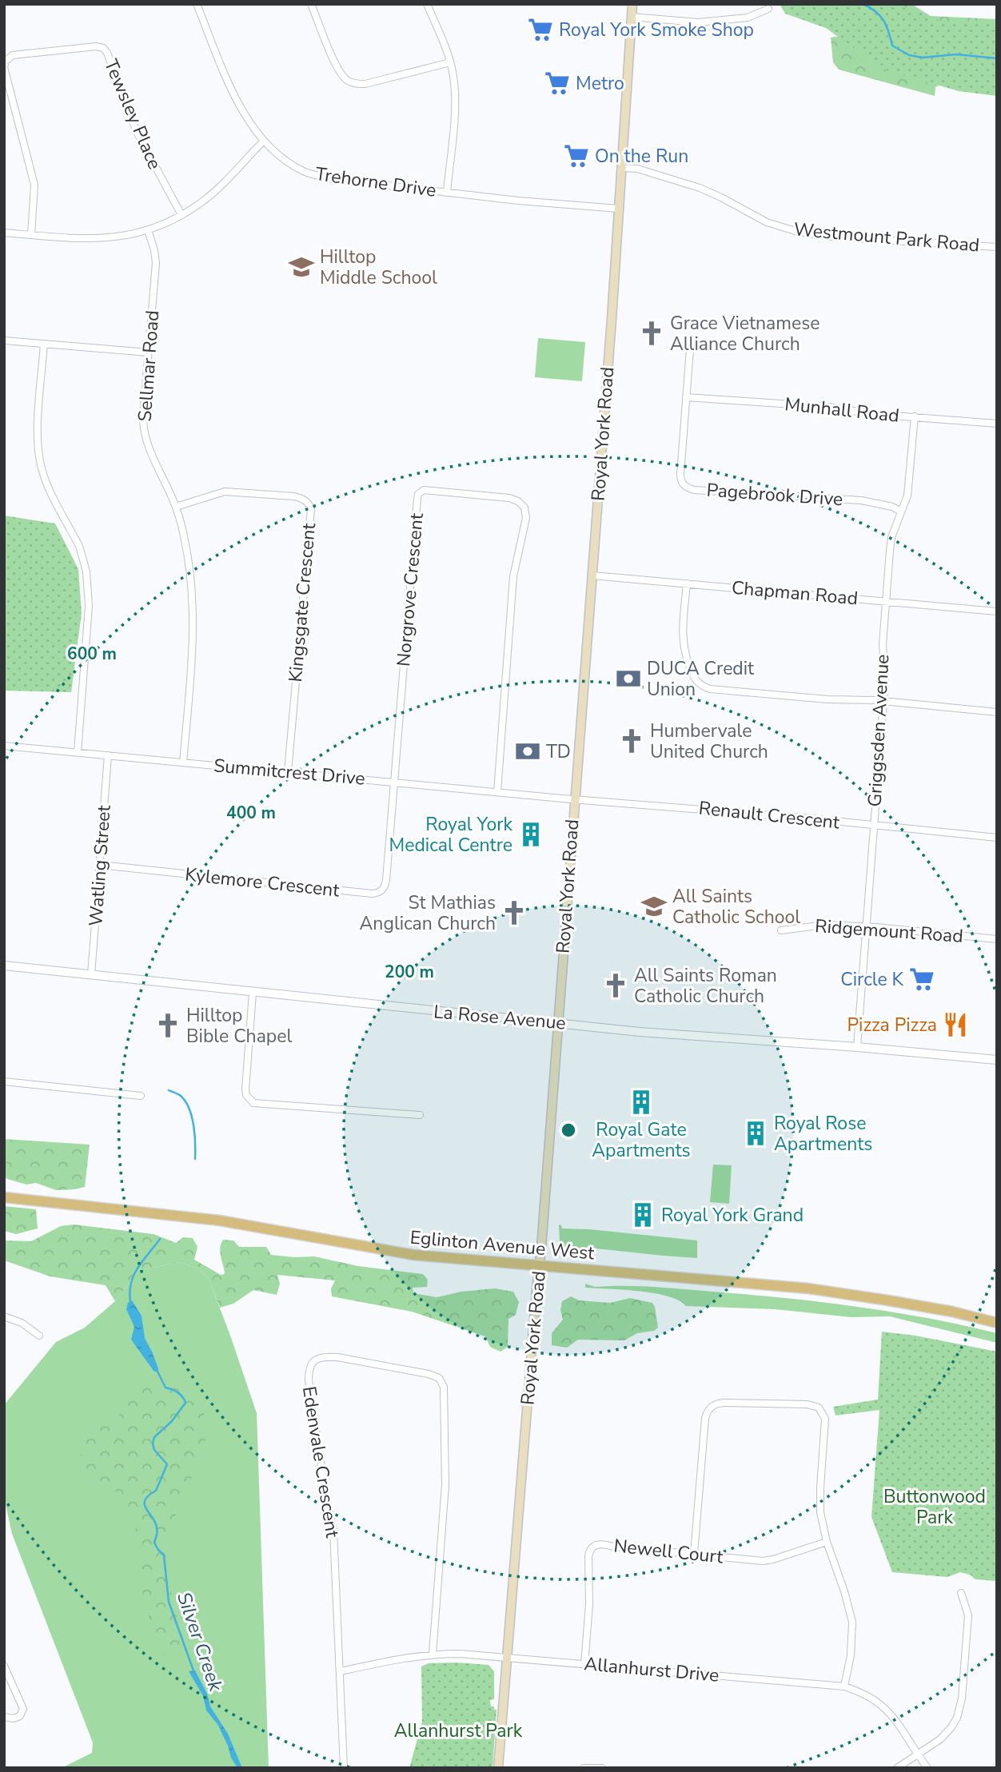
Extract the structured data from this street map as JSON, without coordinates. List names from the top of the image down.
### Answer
{
  "streets": {
    "main road": ["Royal York Road", "Eglinton Avenue West"],
    "street": [
      "Tewsley Place",
      "Trehorne Drive",
      "Westmount Park Road",
      "Sellmar Road",
      "Munhall Road",
      "Pagebrook Drive",
      "Norgrove Crescent",
      "Chapman Road",
      "Kingsgate Crescent",
      "Griggsden Avenue",
      "Summitcrest Drive",
      "Renault Crescent",
      "Watling Street",
      "Kylemore Crescent",
      "Ridgemount Road",
      "La Rose Avenue",
      "Edenvale Crescent",
      "Newell Court",
      "Allanhurst Drive"
    ]
  },
  "crossings": [
    ["Trehorne Drive", "Royal York Road"],
    ["Westmount Park Road", "Royal York Road"],
    ["Sellmar Road", "Kingsgate Crescent"],
    ["Sellmar Road", "Summitcrest Drive"],
    ["Munhall Road", "Pagebrook Drive"],
    ["Munhall Road", "Griggsden Avenue"],
    ["Royal York Road", "Chapman Road"],
    ["Royal York Road", "Summitcrest Drive"],
    ["Royal York Road", "Renault Crescent"],
    ["Royal York Road", "La Rose Avenue"],
    ["Royal York Road", "Eglinton Avenue West"],
    ["Royal York Road", "Allanhurst Drive"],
    ["Pagebrook Drive", "Griggsden Avenue"],
    ["Norgrove Crescent", "Summitcrest Drive"],
    ["Norgrove Crescent", "Kylemore Crescent"],
    ["Chapman Road", "Griggsden Avenue"],
    ["Kingsgate Crescent", "Summitcrest Drive"],
    ["Griggsden Avenue", "Renault Crescent"],
    ["Griggsden Avenue", "Ridgemount Road"],
    ["Griggsden Avenue", "La Rose Avenue"],
    ["Summitcrest Drive", "Renault Crescent"],
    ["Summitcrest Drive", "Watling Street"],
    ["Summitcrest Drive", "Kylemore Crescent"],
    ["Watling Street", "Kylemore Crescent"],
    ["Watling Street", "La Rose Avenue"],
    ["Edenvale Crescent", "Allanhurst Drive"],
    ["Newell Court", "Allanhurst Drive"]
  ],
  "water": ["Silver Creek"],
  "parks": ["Buttonwood Park", "Allanhurst Park"],
  "places": {
    "supermarket": [
      "Royal York Smoke Shop",
      "Metro",
      "On the Run",
      "Circle K"
    ],
    "school or university": ["Hilltop Middle School", "All Saints Catholic School"],
    "church": [
      "Grace Vietnamese Alliance Church",
      "Humbervale United Church",
      "St Mathias Anglican Church",
      "All Saints Roman Catholic Church",
      "Hilltop Bible Chapel"
    ],
    "bank": ["DUCA Credit Union", "TD"],
    "building": [
      "Royal York Medical Centre",
      "Royal Gate Apartments",
      "Royal Rose Apartments",
      "Royal York Grand"
    ],
    "restaurant": ["Pizza Pizza"]
  },
  "rings": ["600 m", "400 m", "200 m"]
}
